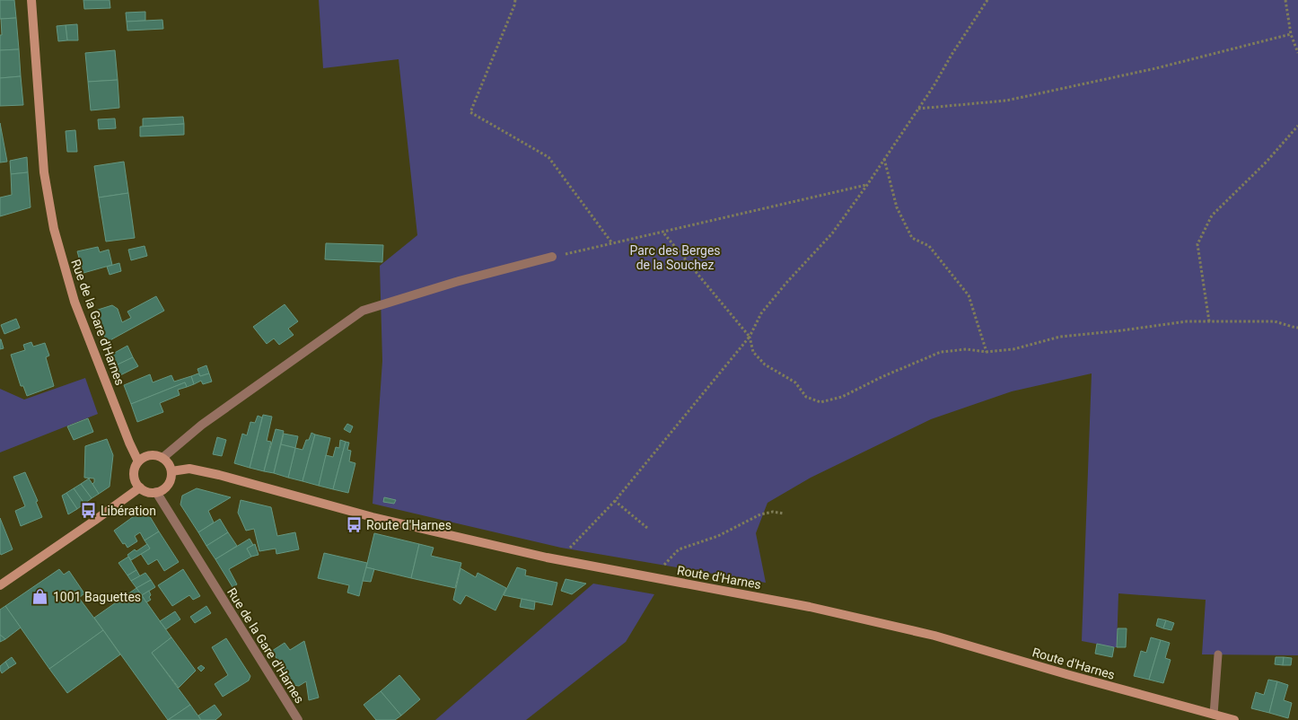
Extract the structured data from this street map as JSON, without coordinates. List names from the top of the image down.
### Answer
{
  "streets": {
    "main road": ["Rue de la Gare d'Harnes", "Route d'Harnes"]
  },
  "crossings": [
    ["Rue de la Gare d'Harnes", "Route d'Harnes"]
  ],
  "parks": ["Parc des Berges de la Souchez"],
  "places": {
    "bus stop": ["Libération", "Route d'Harnes"],
    "shop": ["1001 Baguettes"]
  }
}
